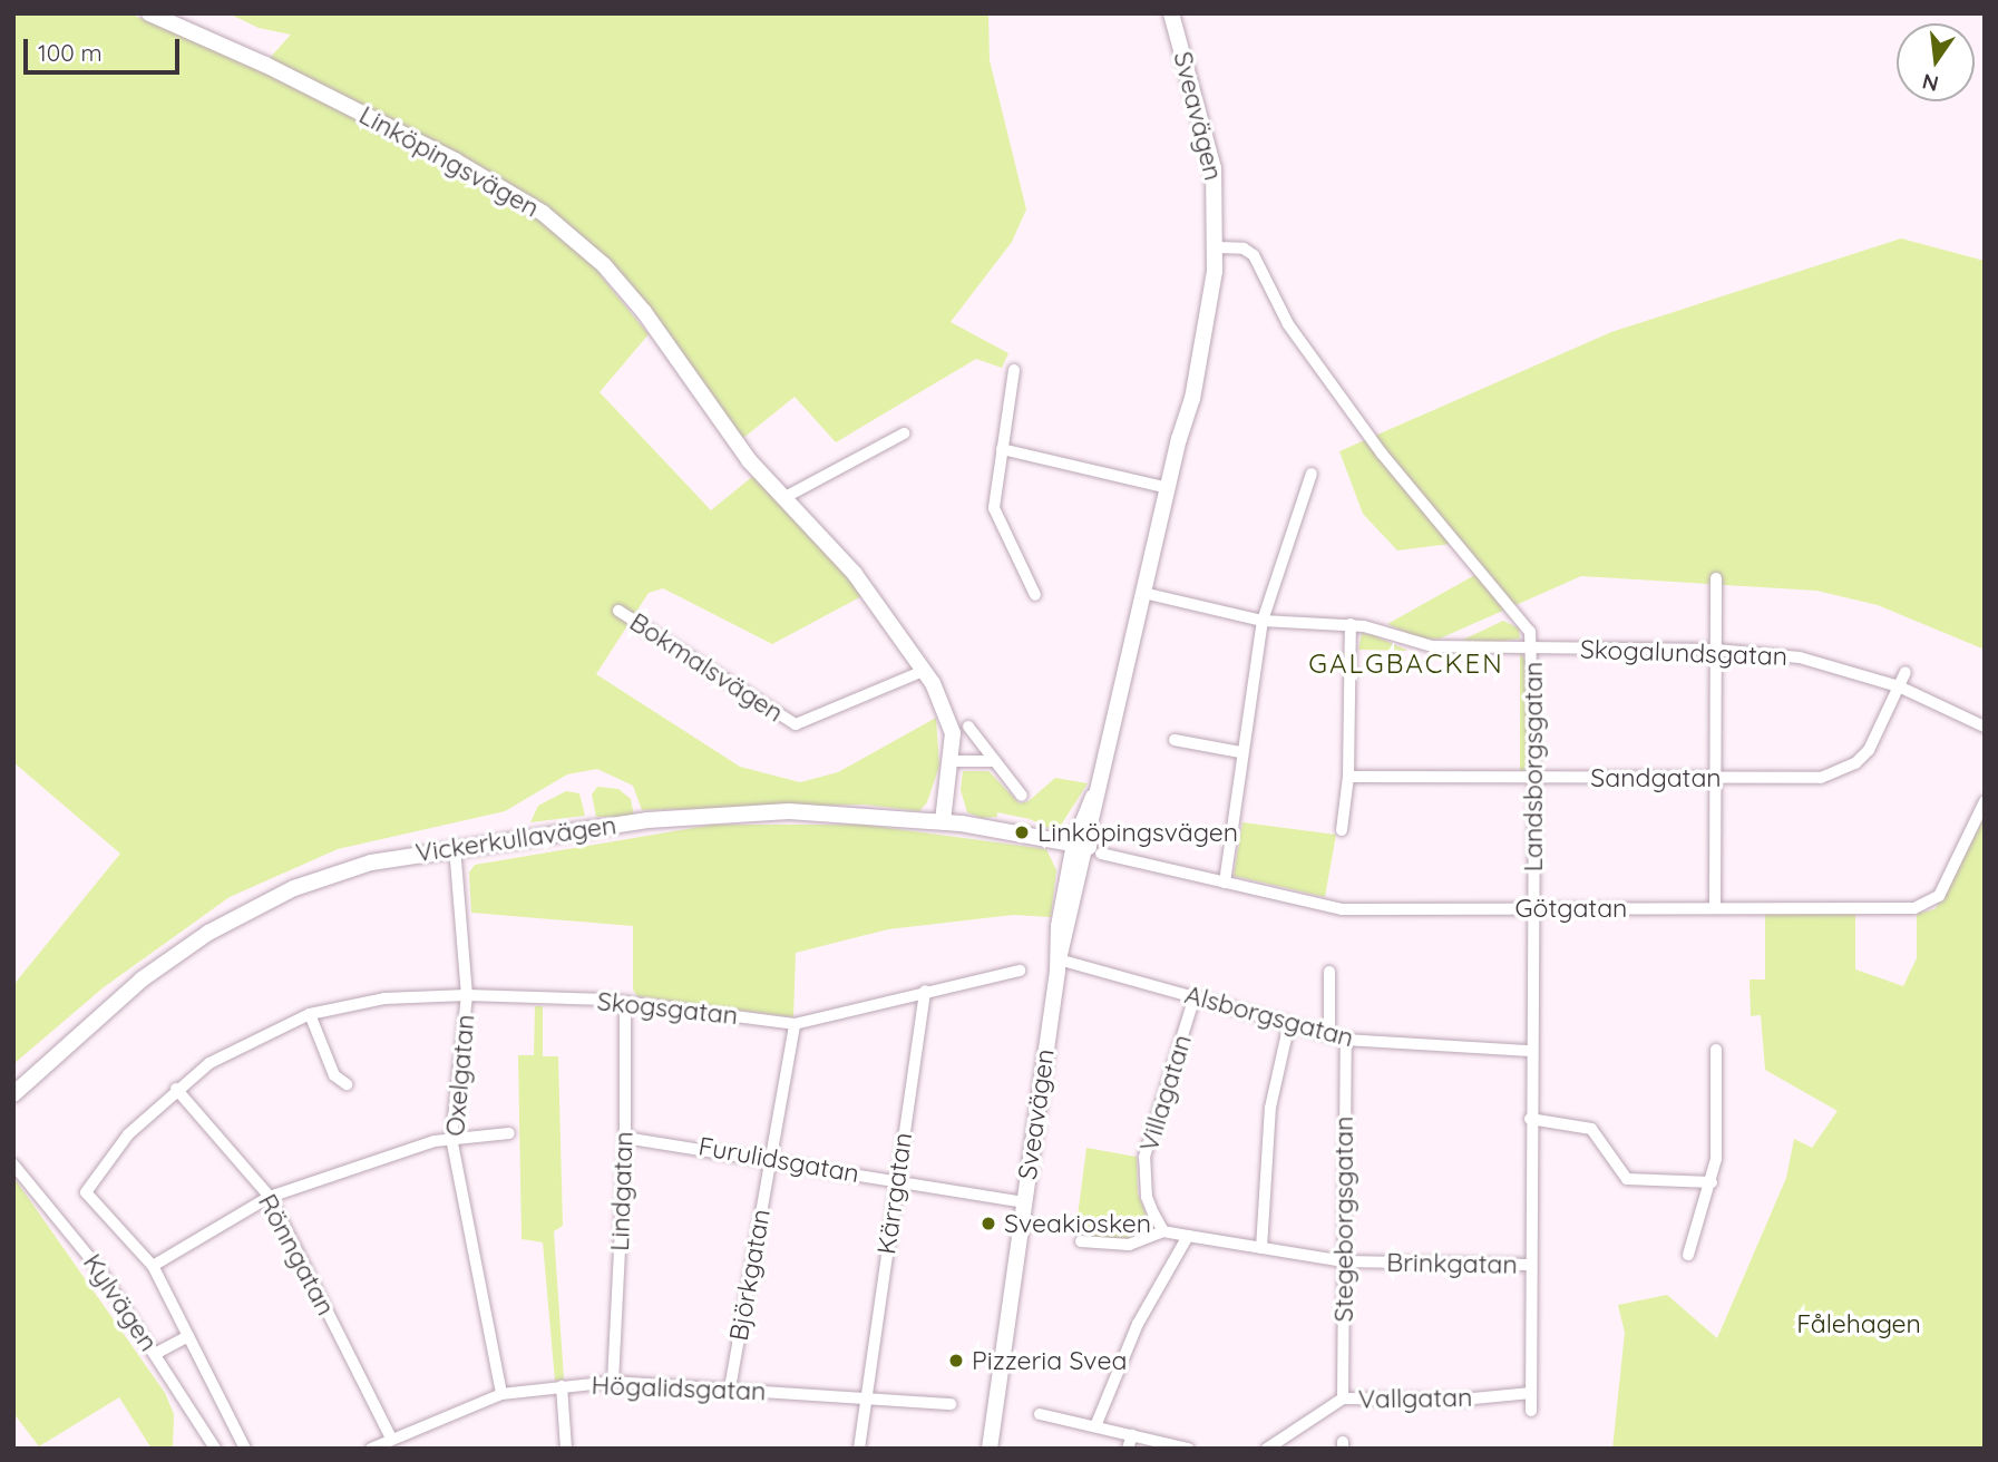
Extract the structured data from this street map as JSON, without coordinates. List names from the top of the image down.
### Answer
{
  "streets": {
    "main road": ["Sveavägen", "Linköpingsvägen", "Vickerkullavägen"],
    "street": [
      "Skogalundsgatan",
      "Bokmalsvägen",
      "Landsborgsgatan",
      "Sandgatan",
      "Götgatan",
      "Skogsgatan",
      "Alsborgsgatan",
      "Oxelgatan",
      "Villagatan",
      "Furulidsgatan",
      "Lindgatan",
      "Kärrgatan",
      "Stegeborgsgatan",
      "Rönngatan",
      "Brinkgatan",
      "Björkgatan",
      "Kylvägen",
      "Högalidsgatan",
      "Vallgatan"
    ]
  },
  "crossings": [
    ["Sveavägen", "Skogalundsgatan"],
    ["Sveavägen", "Landsborgsgatan"],
    ["Sveavägen", "Vickerkullavägen"],
    ["Sveavägen", "Götgatan"],
    ["Sveavägen", "Alsborgsgatan"],
    ["Sveavägen", "Furulidsgatan"],
    ["Linköpingsvägen", "Bokmalsvägen"],
    ["Linköpingsvägen", "Vickerkullavägen"],
    ["Skogalundsgatan", "Landsborgsgatan"],
    ["Skogalundsgatan", "Sandgatan"],
    ["Landsborgsgatan", "Sandgatan"],
    ["Landsborgsgatan", "Götgatan"],
    ["Landsborgsgatan", "Alsborgsgatan"],
    ["Landsborgsgatan", "Brinkgatan"],
    ["Landsborgsgatan", "Vallgatan"],
    ["Vickerkullavägen", "Götgatan"],
    ["Vickerkullavägen", "Oxelgatan"],
    ["Skogsgatan", "Oxelgatan"],
    ["Skogsgatan", "Lindgatan"],
    ["Skogsgatan", "Kärrgatan"],
    ["Skogsgatan", "Rönngatan"],
    ["Skogsgatan", "Björkgatan"],
    ["Alsborgsgatan", "Villagatan"],
    ["Alsborgsgatan", "Stegeborgsgatan"],
    ["Oxelgatan", "Högalidsgatan"],
    ["Furulidsgatan", "Lindgatan"],
    ["Furulidsgatan", "Kärrgatan"],
    ["Furulidsgatan", "Björkgatan"],
    ["Lindgatan", "Högalidsgatan"],
    ["Kärrgatan", "Högalidsgatan"],
    ["Stegeborgsgatan", "Brinkgatan"],
    ["Stegeborgsgatan", "Vallgatan"],
    ["Rönngatan", "Högalidsgatan"],
    ["Björkgatan", "Högalidsgatan"]
  ],
  "districts": ["GALGBACKEN"],
  "parks": ["Fålehagen"],
  "places": ["Linköpingsvägen", "Sveakiosken", "Pizzeria Svea"],
  "scale_bar": "100 m",
  "north": "bottom"
}
